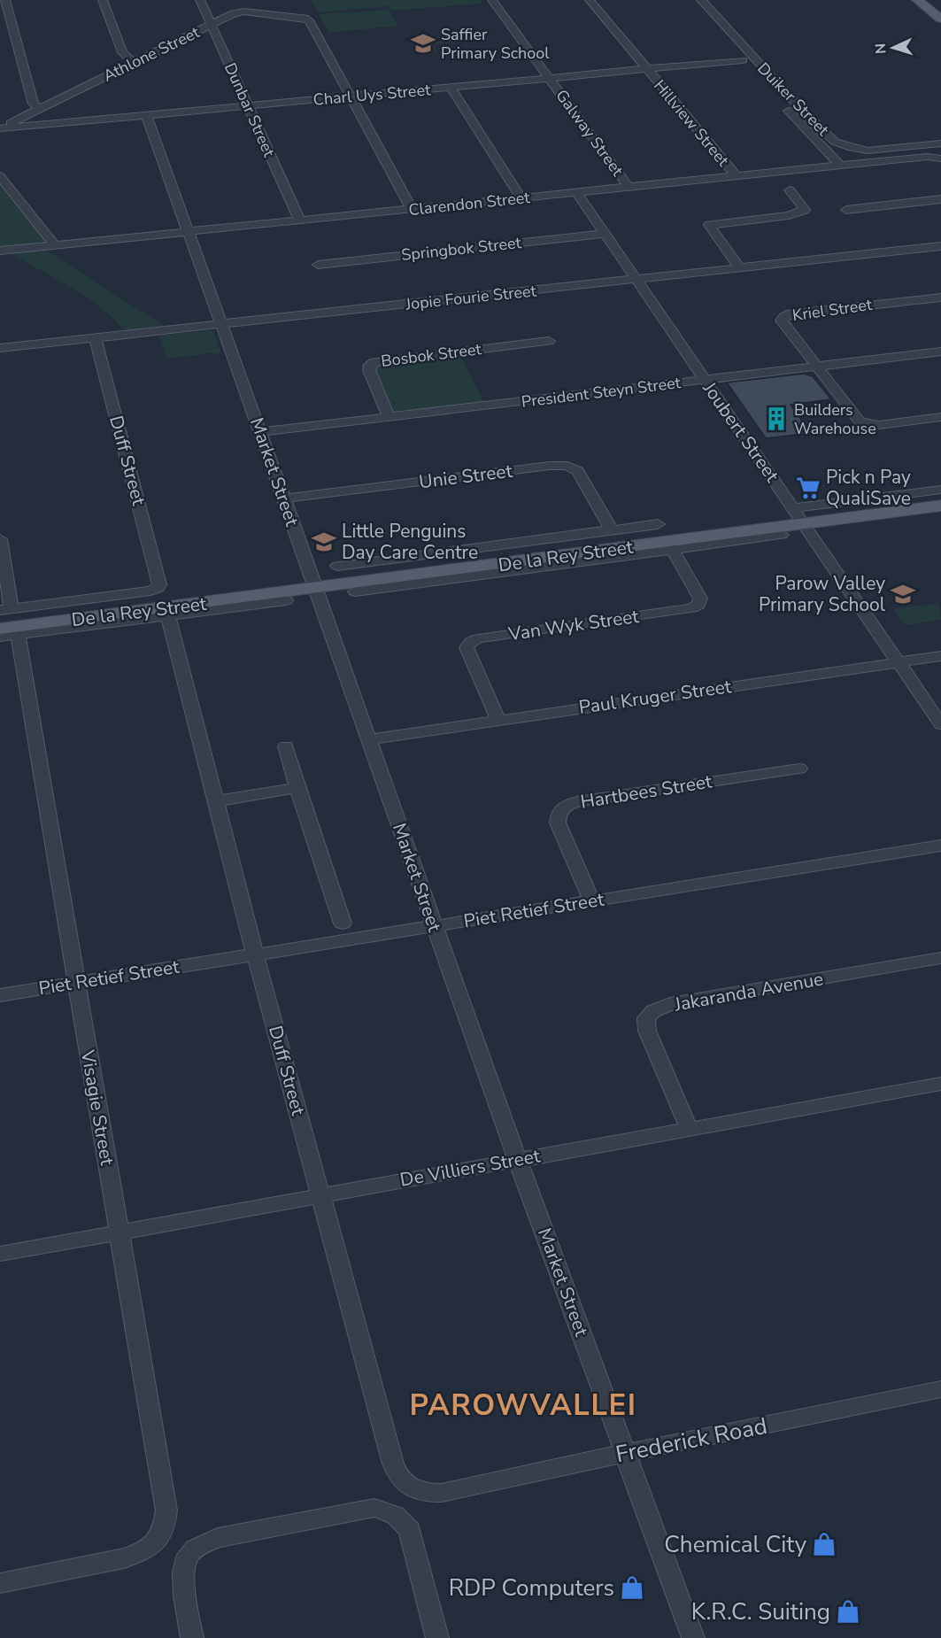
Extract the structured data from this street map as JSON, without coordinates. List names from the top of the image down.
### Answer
{
  "streets": {
    "main road": ["De la Rey Street"],
    "street": [
      "Athlone Street",
      "Charl Uys Street",
      "Duiker Street",
      "Dunbar Street",
      "Hillview Street",
      "Galway Street",
      "Clarendon Street",
      "Springbok Street",
      "Jopie Fourie Street",
      "Kriel Street",
      "Bosbok Street",
      "President Steyn Street",
      "Joubert Street",
      "Duff Street",
      "Market Street",
      "Unie Street",
      "Van Wyk Street",
      "Paul Kruger Street",
      "Hartbees Street",
      "Piet Retief Street",
      "Jakaranda Avenue",
      "Visagie Street",
      "De Villiers Street",
      "Frederick Road"
    ]
  },
  "crossings": [
    ["Athlone Street", "Charl Uys Street"],
    ["Athlone Street", "Dunbar Street"],
    ["Charl Uys Street", "Dunbar Street"],
    ["Charl Uys Street", "Hillview Street"],
    ["Charl Uys Street", "Galway Street"],
    ["Charl Uys Street", "Market Street"],
    ["Dunbar Street", "Clarendon Street"],
    ["Hillview Street", "Clarendon Street"],
    ["Galway Street", "Clarendon Street"],
    ["Clarendon Street", "Joubert Street"],
    ["Clarendon Street", "Market Street"],
    ["Springbok Street", "Joubert Street"],
    ["Jopie Fourie Street", "Joubert Street"],
    ["Jopie Fourie Street", "Duff Street"],
    ["Jopie Fourie Street", "Market Street"],
    ["Kriel Street", "President Steyn Street"],
    ["Bosbok Street", "President Steyn Street"],
    ["President Steyn Street", "Joubert Street"],
    ["President Steyn Street", "Market Street"],
    ["Joubert Street", "De la Rey Street"],
    ["Joubert Street", "Paul Kruger Street"],
    ["Duff Street", "De la Rey Street"],
    ["Duff Street", "Piet Retief Street"],
    ["Duff Street", "De Villiers Street"],
    ["Duff Street", "Frederick Road"],
    ["Market Street", "Unie Street"],
    ["Market Street", "De la Rey Street"],
    ["Market Street", "Paul Kruger Street"],
    ["Market Street", "Piet Retief Street"],
    ["Market Street", "De Villiers Street"],
    ["Market Street", "Frederick Road"],
    ["Unie Street", "De la Rey Street"],
    ["De la Rey Street", "Van Wyk Street"],
    ["De la Rey Street", "Visagie Street"],
    ["Van Wyk Street", "Paul Kruger Street"],
    ["Hartbees Street", "Piet Retief Street"],
    ["Piet Retief Street", "Visagie Street"],
    ["Jakaranda Avenue", "De Villiers Street"],
    ["Visagie Street", "De Villiers Street"]
  ],
  "districts": ["PAROWVALLEI"],
  "places": {
    "school or university": ["Saffier Primary School", "Little Penguins Day Care Centre", "Parow Valley Primary School"],
    "building": ["Builders Warehouse"],
    "supermarket": ["Pick n Pay QualiSave"],
    "shop": ["Chemical City", "RDP Computers", "K.R.C. Suiting"]
  },
  "north": "left"
}
